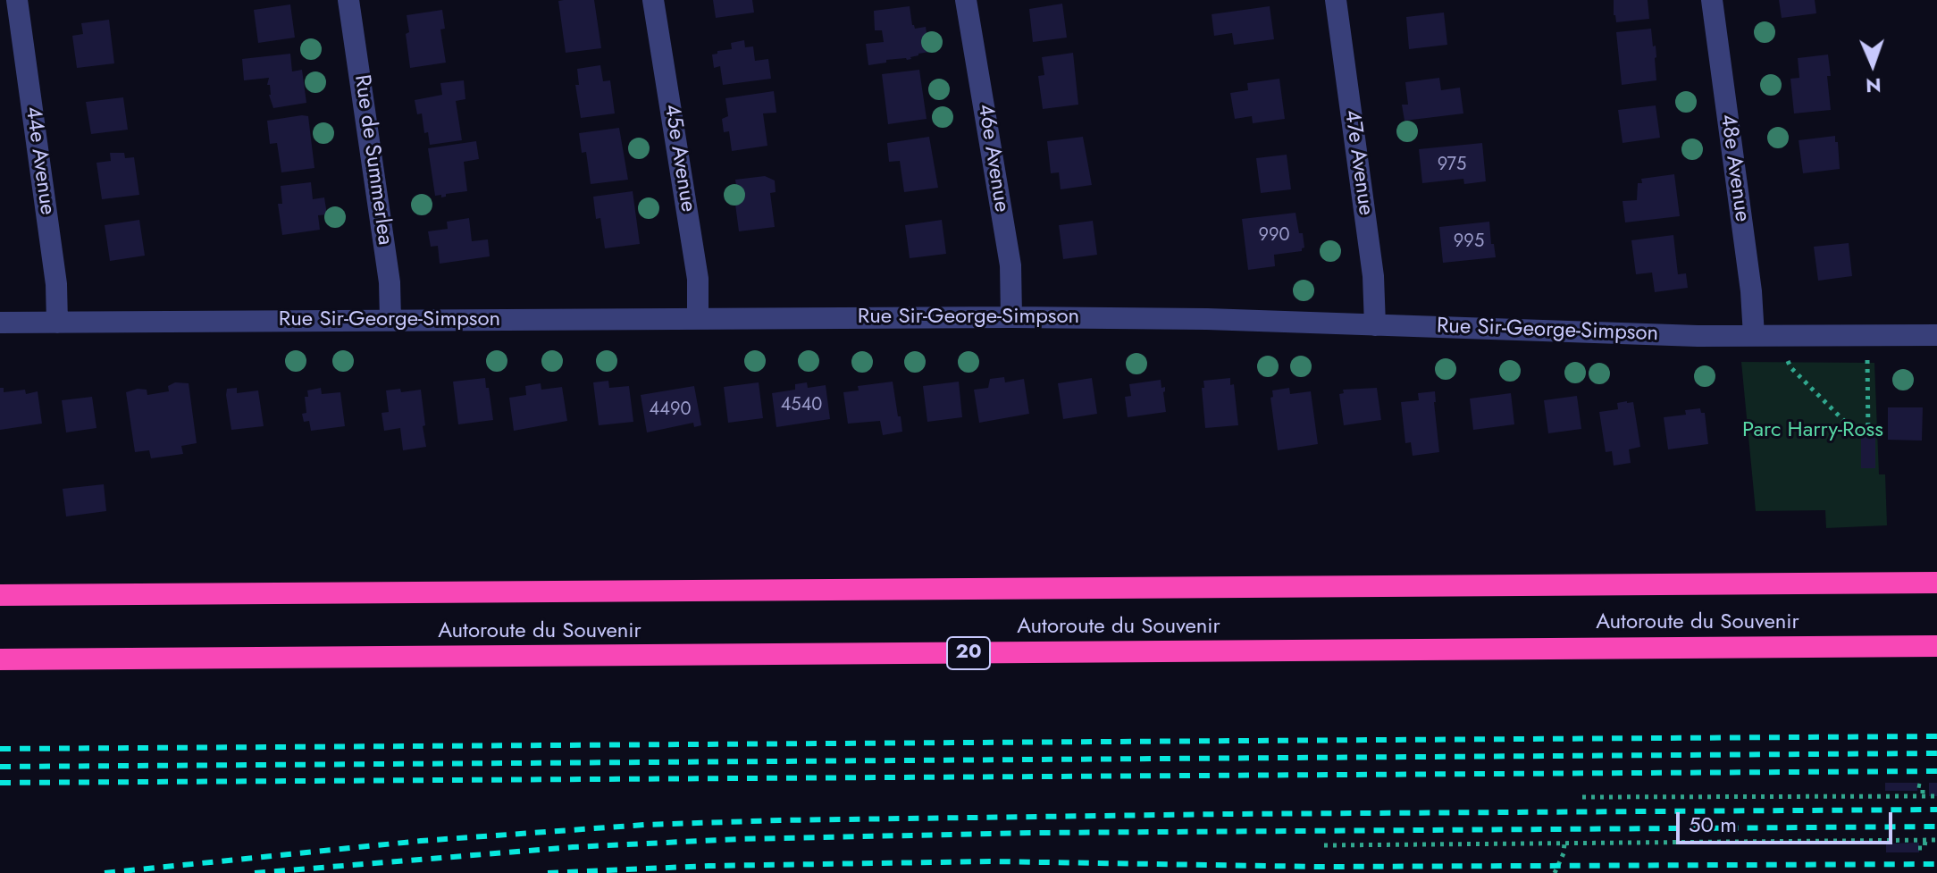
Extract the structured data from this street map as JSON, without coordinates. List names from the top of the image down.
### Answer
{
  "streets": {
    "highway": ["Autoroute du Souvenir", "20"],
    "street": [
      "45e Avenue",
      "46e Avenue",
      "Rue de Summerlea",
      "44e Avenue",
      "47e Avenue",
      "48e Avenue",
      "Rue Sir-George-Simpson"
    ]
  },
  "crossings": [
    ["45e Avenue", "Rue Sir-George-Simpson"],
    ["46e Avenue", "Rue Sir-George-Simpson"],
    ["Rue de Summerlea", "Rue Sir-George-Simpson"],
    ["44e Avenue", "Rue Sir-George-Simpson"],
    ["47e Avenue", "Rue Sir-George-Simpson"],
    ["48e Avenue", "Rue Sir-George-Simpson"]
  ],
  "parks": ["Parc Harry-Ross"],
  "house_numbers": [
    "975",
    "990",
    "995",
    "4540",
    "4490"
  ],
  "scale_bar": "50 m",
  "north": "bottom"
}
